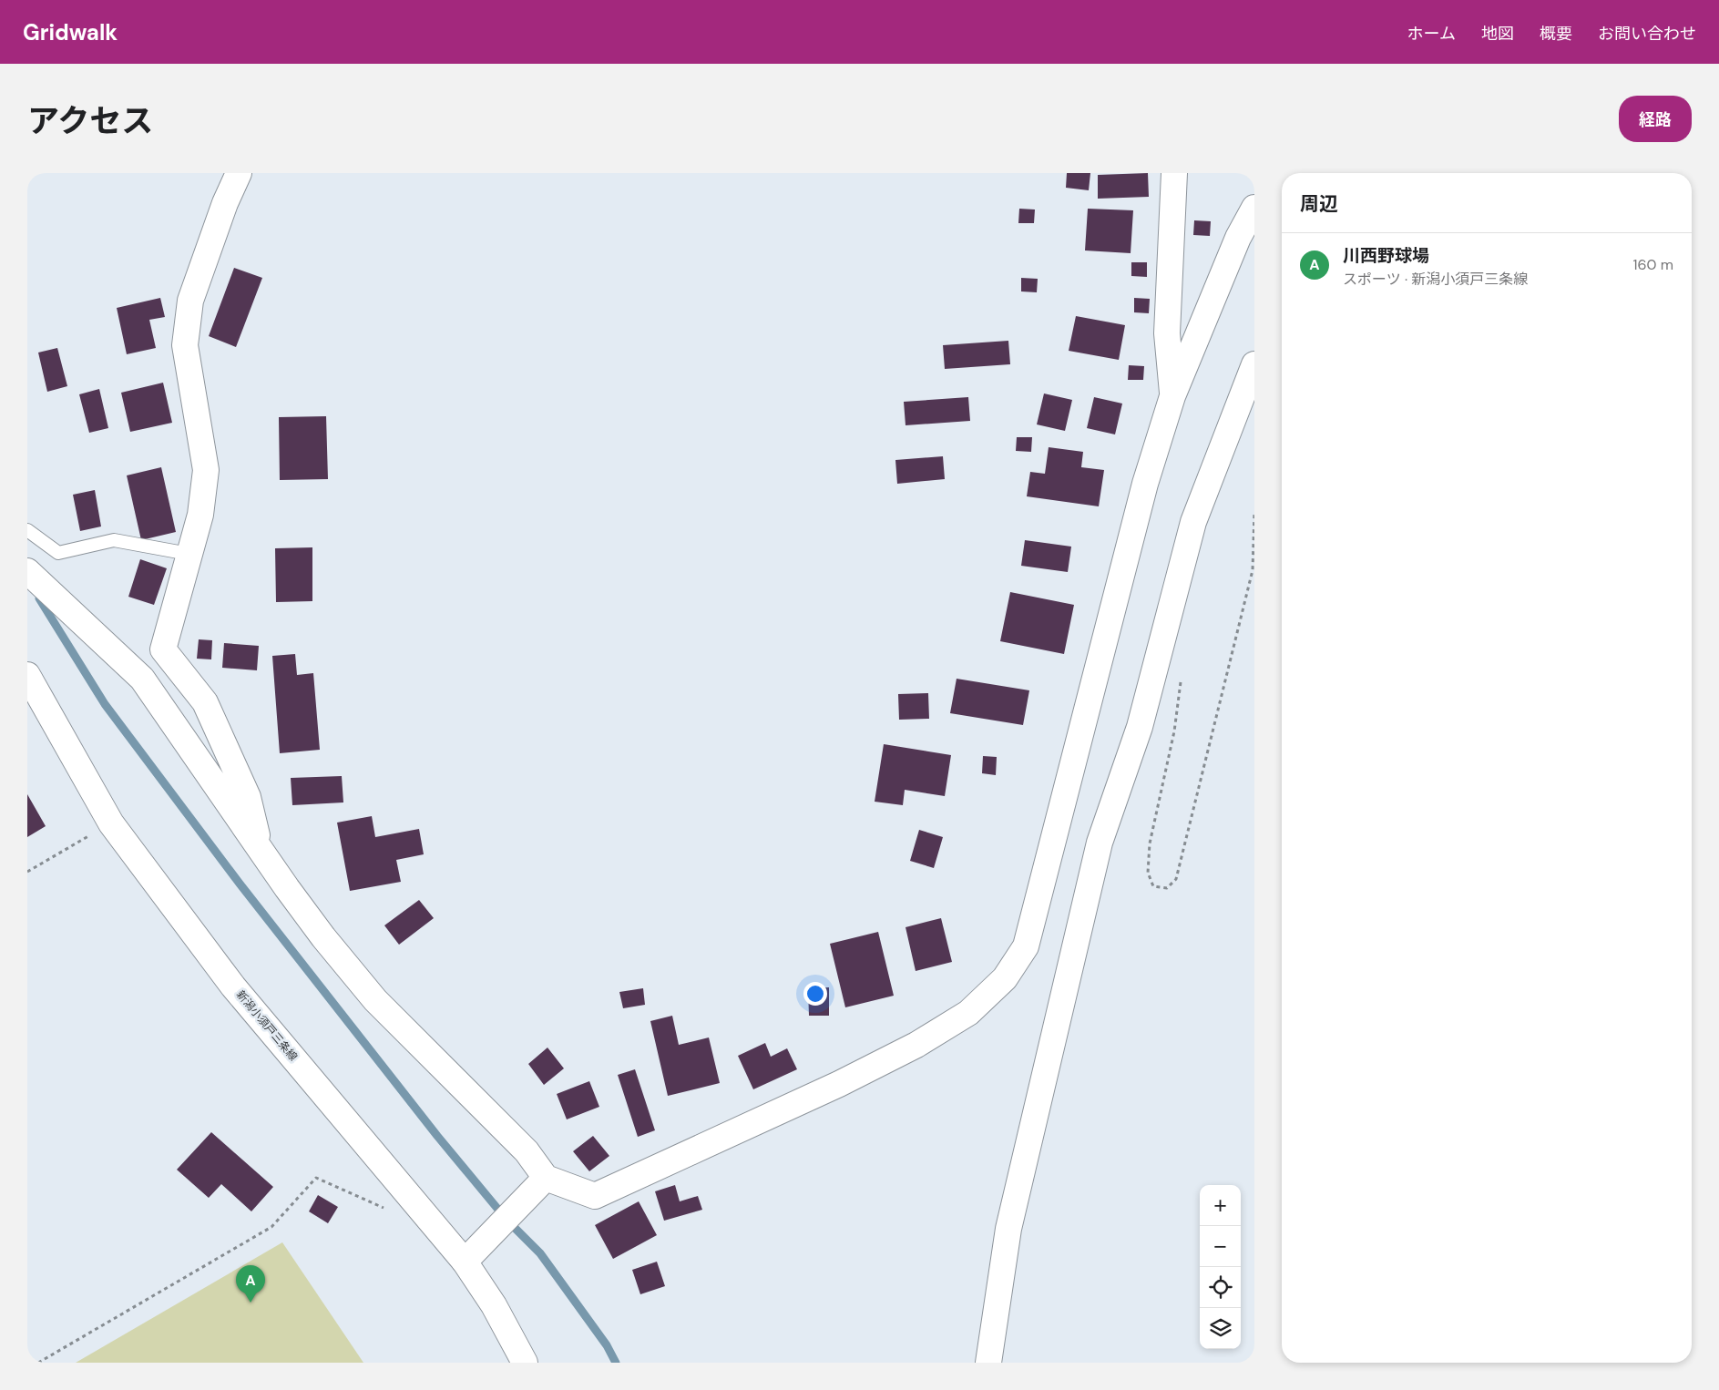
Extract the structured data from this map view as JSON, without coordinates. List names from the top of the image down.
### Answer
{
  "streets": {
    "street": ["新潟小須戸三条線"]
  },
  "page": {
    "header": "Gridwalk",
    "nav": [
      "ホーム",
      "地図",
      "概要",
      "お問い合わせ"
    ],
    "title": "アクセス",
    "buttons": "経路",
    "heading": "周辺",
    "list": [
      {
        "mark": "A",
        "name": "川西野球場",
        "note": "スポーツ · 新潟小須戸三条線",
        "value": "160 m"
      }
    ],
    "map_buttons": ["+", "−"],
    "pins": "A"
  }
}
